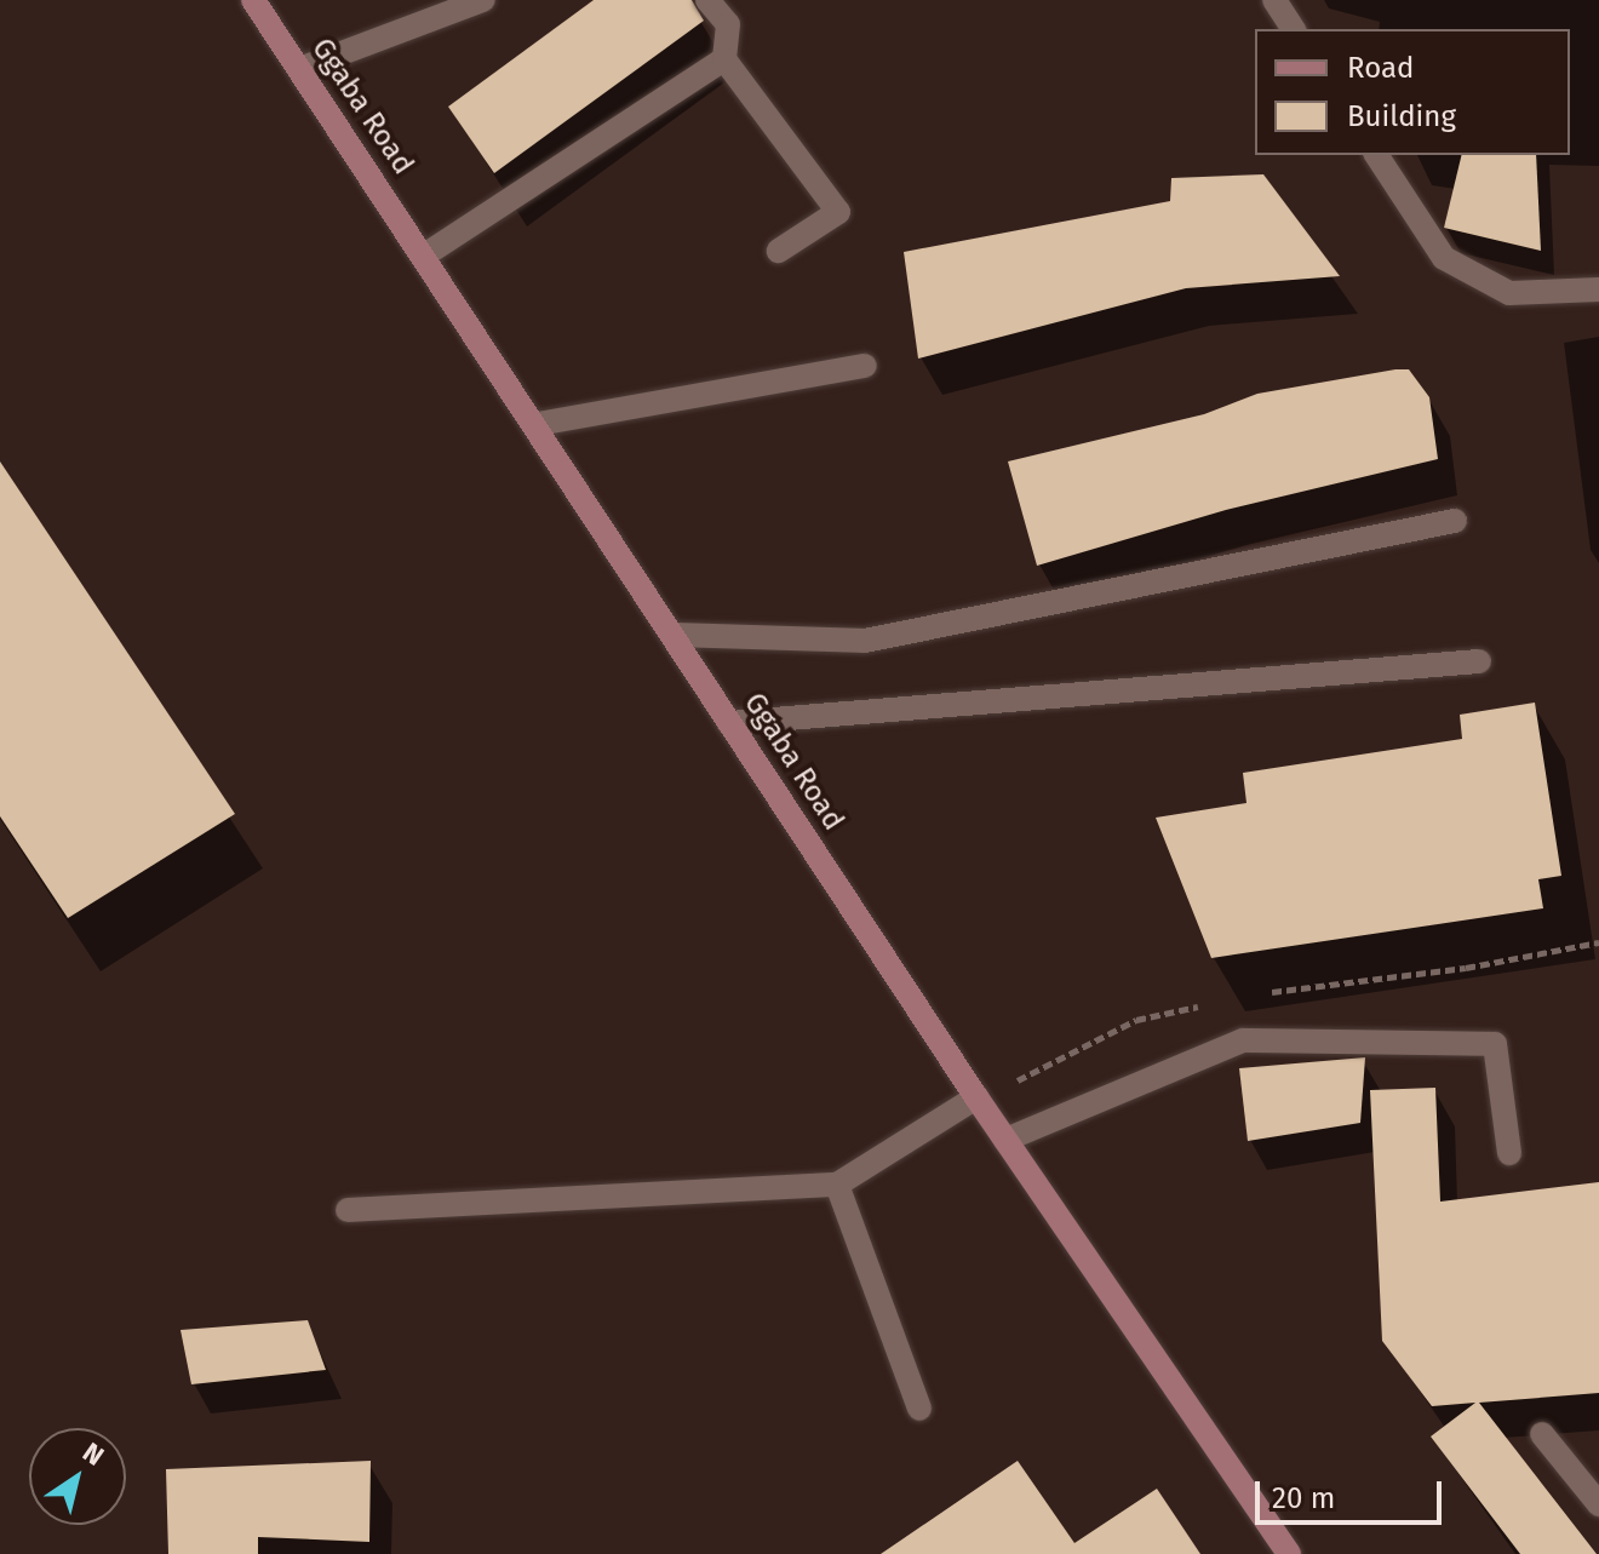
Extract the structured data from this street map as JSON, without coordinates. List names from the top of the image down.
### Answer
{
  "streets": {
    "main road": ["Ggaba Road"]
  },
  "legend": ["Road", "Building"],
  "scale_bar": "20 m",
  "north": "top right"
}
